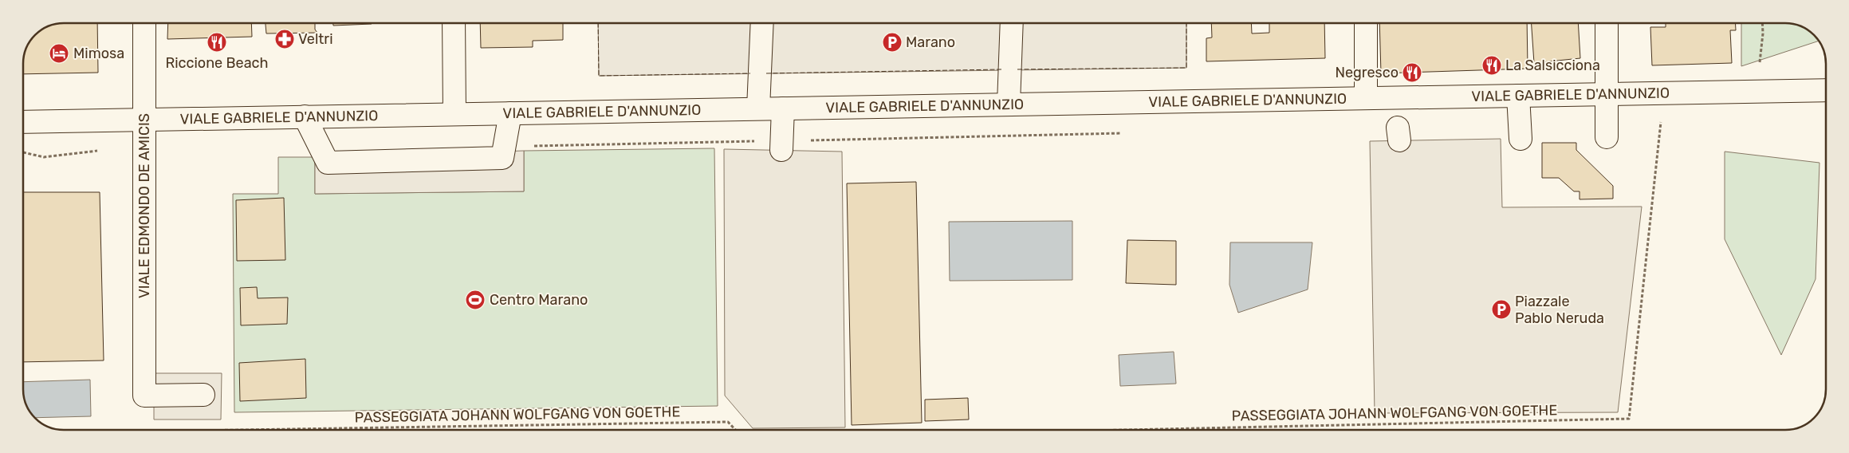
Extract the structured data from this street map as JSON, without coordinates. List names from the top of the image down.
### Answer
{
  "streets": {
    "street": ["VIALE GABRIELE D'ANNUNZIO", "VIALE EDMONDO DE AMICIS"],
    "path": ["PASSEGGIATA JOHANN WOLFGANG VON GOETHE"]
  },
  "crossings": [
    ["VIALE GABRIELE D'ANNUNZIO", "VIALE EDMONDO DE AMICIS"]
  ],
  "places": {
    "pharmacy": ["Veltri"],
    "restaurant": ["Riccione Beach", "La Salsicciona", "Negresco"],
    "parking": ["Marano", "Piazzale Pablo Neruda"],
    "hotel": ["Mimosa"],
    "sports": ["Centro Marano"]
  }
}
